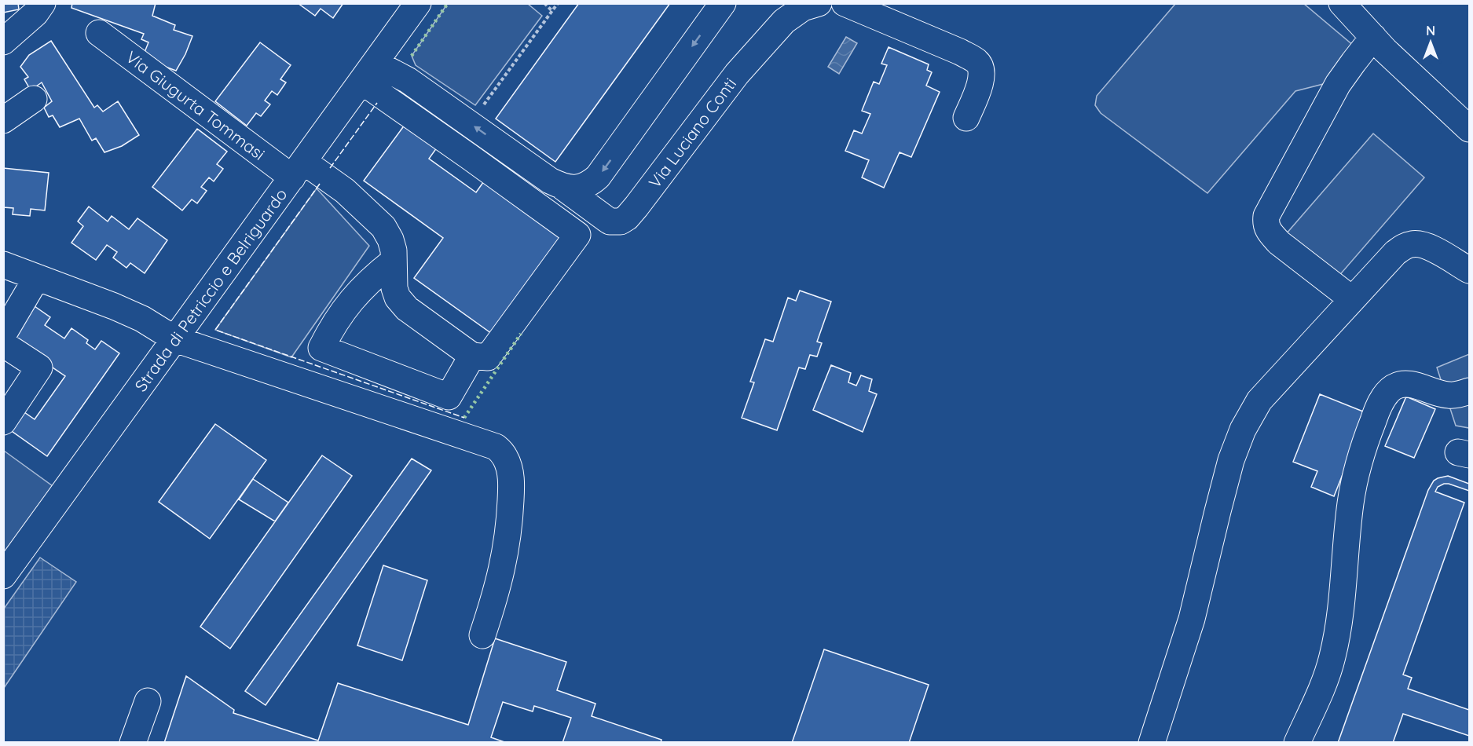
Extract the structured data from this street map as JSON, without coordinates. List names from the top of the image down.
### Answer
{
  "streets": {
    "street": ["Via Giugurta Tommasi", "Via Luciano Conti", "Strada di Petriccio e Belriguardo"]
  },
  "crossings": [
    ["Via Giugurta Tommasi", "Strada di Petriccio e Belriguardo"],
    ["Via Luciano Conti", "Strada di Petriccio e Belriguardo"]
  ],
  "one_way": ["Via Luciano Conti"],
  "north": "top"
}
